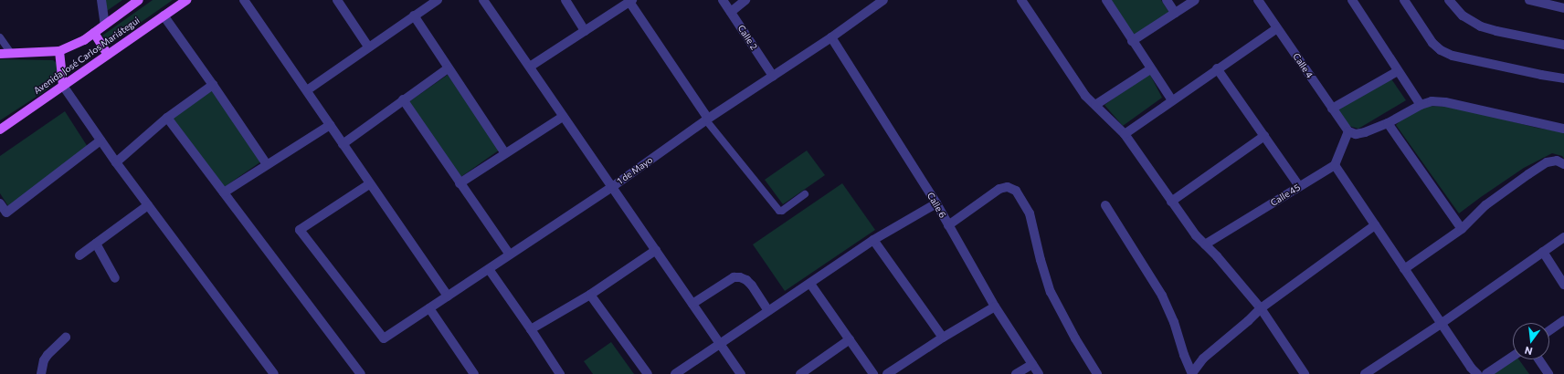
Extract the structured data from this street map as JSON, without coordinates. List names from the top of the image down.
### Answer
{
  "streets": {
    "main road": ["Avenida José Carlos Mariátegui"],
    "street": [
      "Calle 2",
      "Calle 4",
      "1 de Mayo",
      "Calle 45",
      "Calle 6"
    ]
  },
  "crossings": [
    ["Calle 2", "1 de Mayo"],
    ["1 de Mayo", "Calle 6"]
  ],
  "north": "bottom"
}
